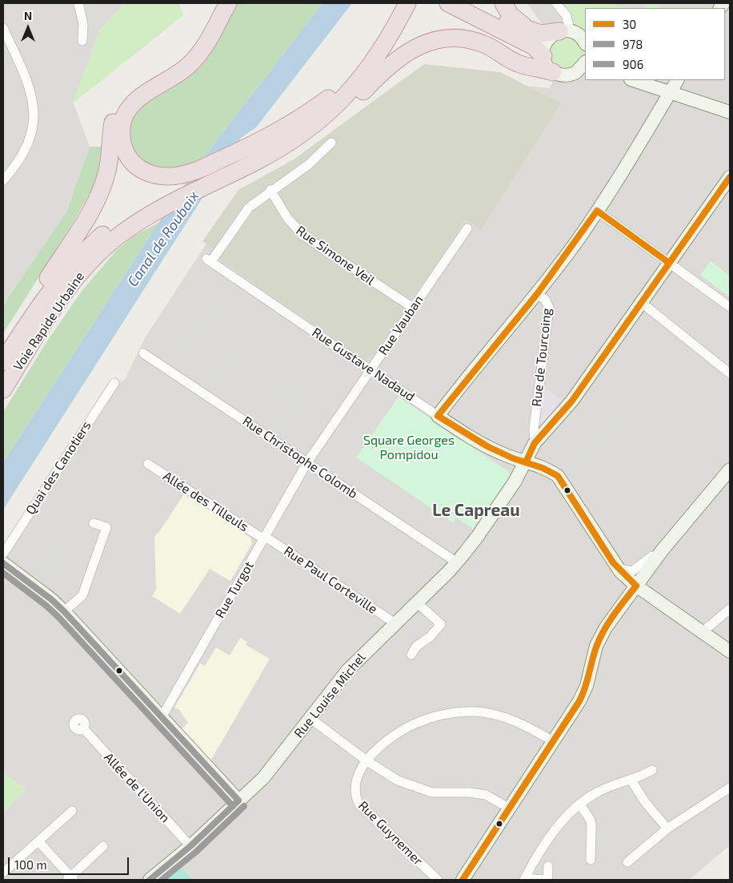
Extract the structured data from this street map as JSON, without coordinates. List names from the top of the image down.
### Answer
{
  "streets": {
    "highway": ["Voie Rapide Urbaine"],
    "street": [
      "Rue Simone Veil",
      "Rue Vauban",
      "Rue de Tourcoing",
      "Rue Gustave Nadaud",
      "Rue Christophe Colomb",
      "Quai des Canotiers",
      "Allée des Tilleuls",
      "Rue Paul Corteville",
      "Rue Turgot",
      "Rue Louise Michel",
      "Allée de l'Union",
      "Rue Guynemer"
    ]
  },
  "crossings": [
    ["Rue Simone Veil", "Rue Vauban"],
    ["Rue Simone Veil", "Rue Gustave Nadaud"],
    ["Rue Vauban", "Rue Gustave Nadaud"],
    ["Rue Vauban", "Rue Christophe Colomb"],
    ["Rue Vauban", "Rue Turgot"],
    ["Rue de Tourcoing", "Rue Louise Michel"],
    ["Rue Gustave Nadaud", "Rue Louise Michel"],
    ["Rue Christophe Colomb", "Rue Turgot"],
    ["Rue Christophe Colomb", "Rue Louise Michel"],
    ["Allée des Tilleuls", "Rue Paul Corteville"],
    ["Allée des Tilleuls", "Rue Turgot"],
    ["Rue Paul Corteville", "Rue Turgot"],
    ["Rue Paul Corteville", "Rue Louise Michel"],
    ["Rue Louise Michel", "Allée de l'Union"]
  ],
  "districts": ["Le Capreau"],
  "water": ["Canal de Roubaix"],
  "parks": ["Square Georges Pompidou"],
  "lines": ["transit line 30", "transit line 978", "transit line 906"],
  "legend": ["30", "978", "906"],
  "scale_bar": "100 m",
  "north": "top"
}
